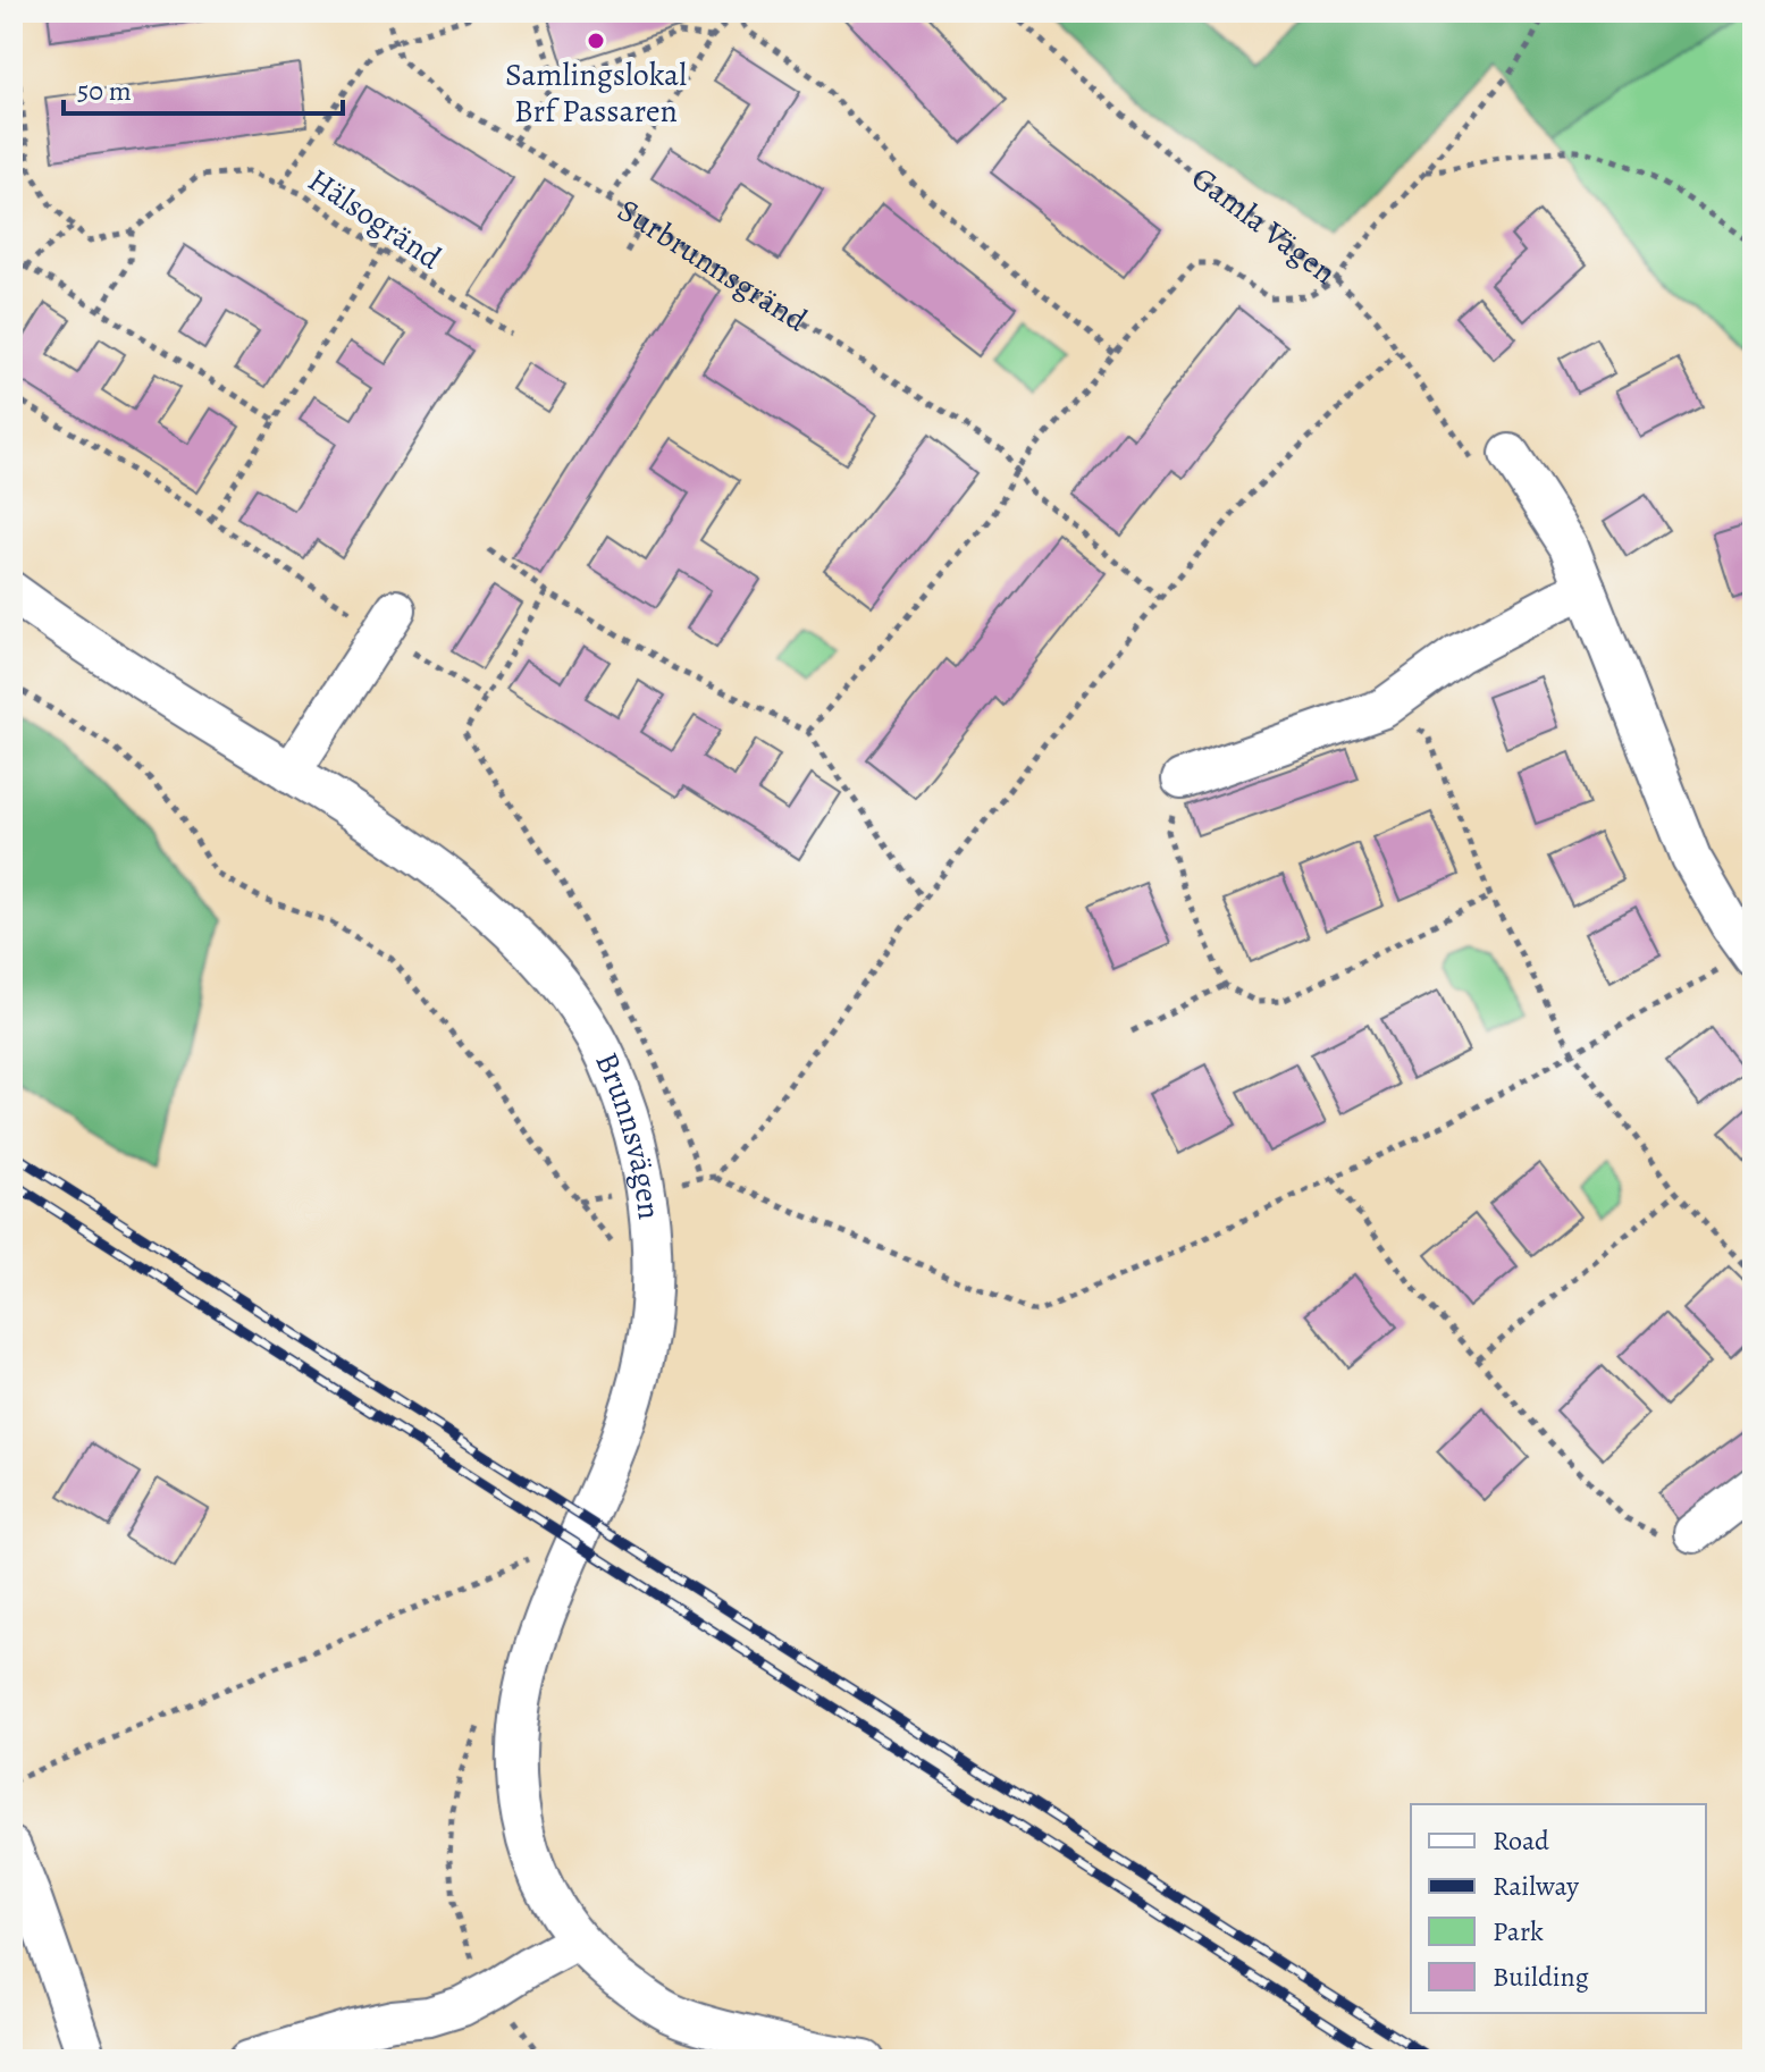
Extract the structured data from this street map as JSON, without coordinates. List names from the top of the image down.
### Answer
{
  "streets": {
    "street": ["Brunnsvägen"],
    "path": ["Hälsogränd", "Gamla Vägen", "Surbrunnsgränd"]
  },
  "places": ["Samlingslokal Brf Passaren"],
  "legend": [
    "Road",
    "Railway",
    "Park",
    "Building"
  ],
  "scale_bar": "50 m"
}
